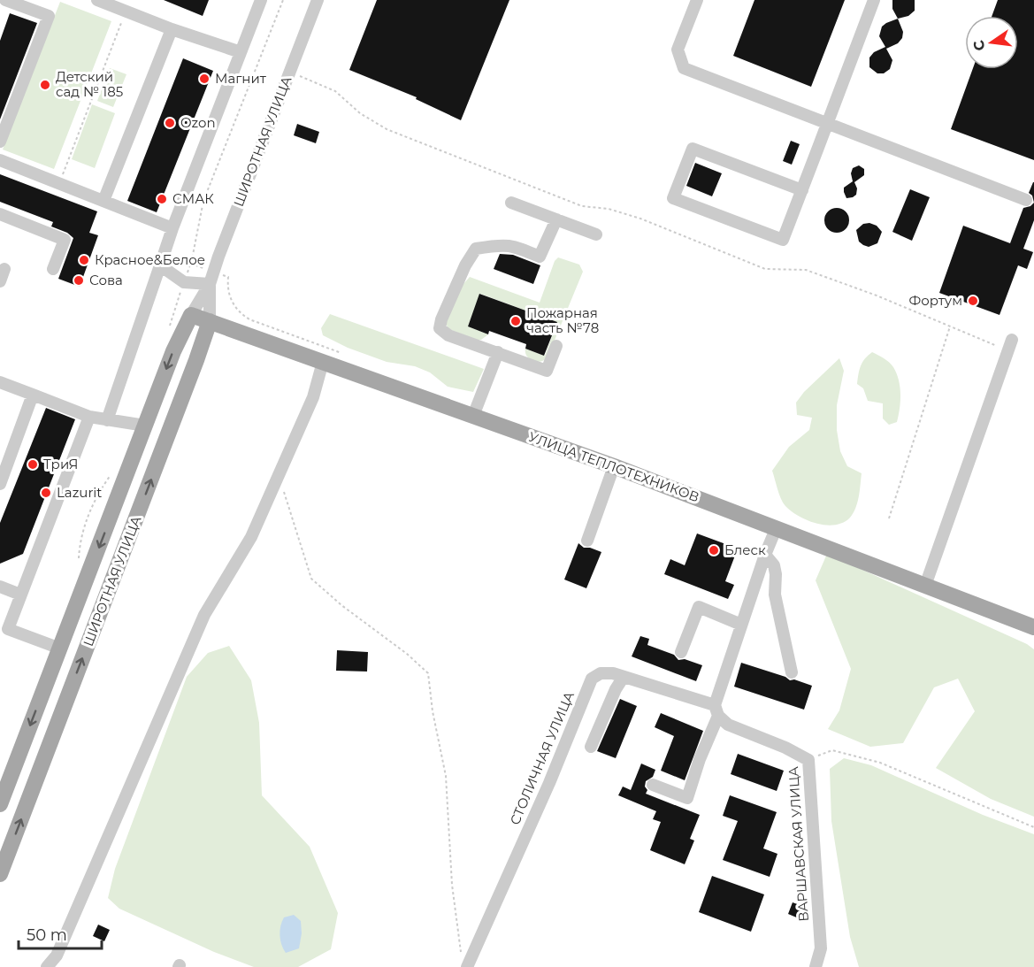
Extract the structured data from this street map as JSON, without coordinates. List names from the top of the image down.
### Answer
{
  "streets": {
    "main road": ["ШИРОТНАЯ УЛИЦА", "УЛИЦА ТЕПЛОТЕХНИКОВ"],
    "street": ["СТОЛИЧНАЯ УЛИЦА", "ВАРШАВСКАЯ УЛИЦА"]
  },
  "crossings": [
    ["ШИРОТНАЯ УЛИЦА", "УЛИЦА ТЕПЛОТЕХНИКОВ"],
    ["СТОЛИЧНАЯ УЛИЦА", "ВАРШАВСКАЯ УЛИЦА"]
  ],
  "places": [
    "Магнит",
    "Детский сад № 185",
    "Ozon",
    "СМАК",
    "Красное&Белое",
    "Сова",
    "Фортум",
    "Пожарная часть №78",
    "ТриЯ",
    "Lazurit",
    "Блеск"
  ],
  "scale_bar": "50 m",
  "north": "left"
}
